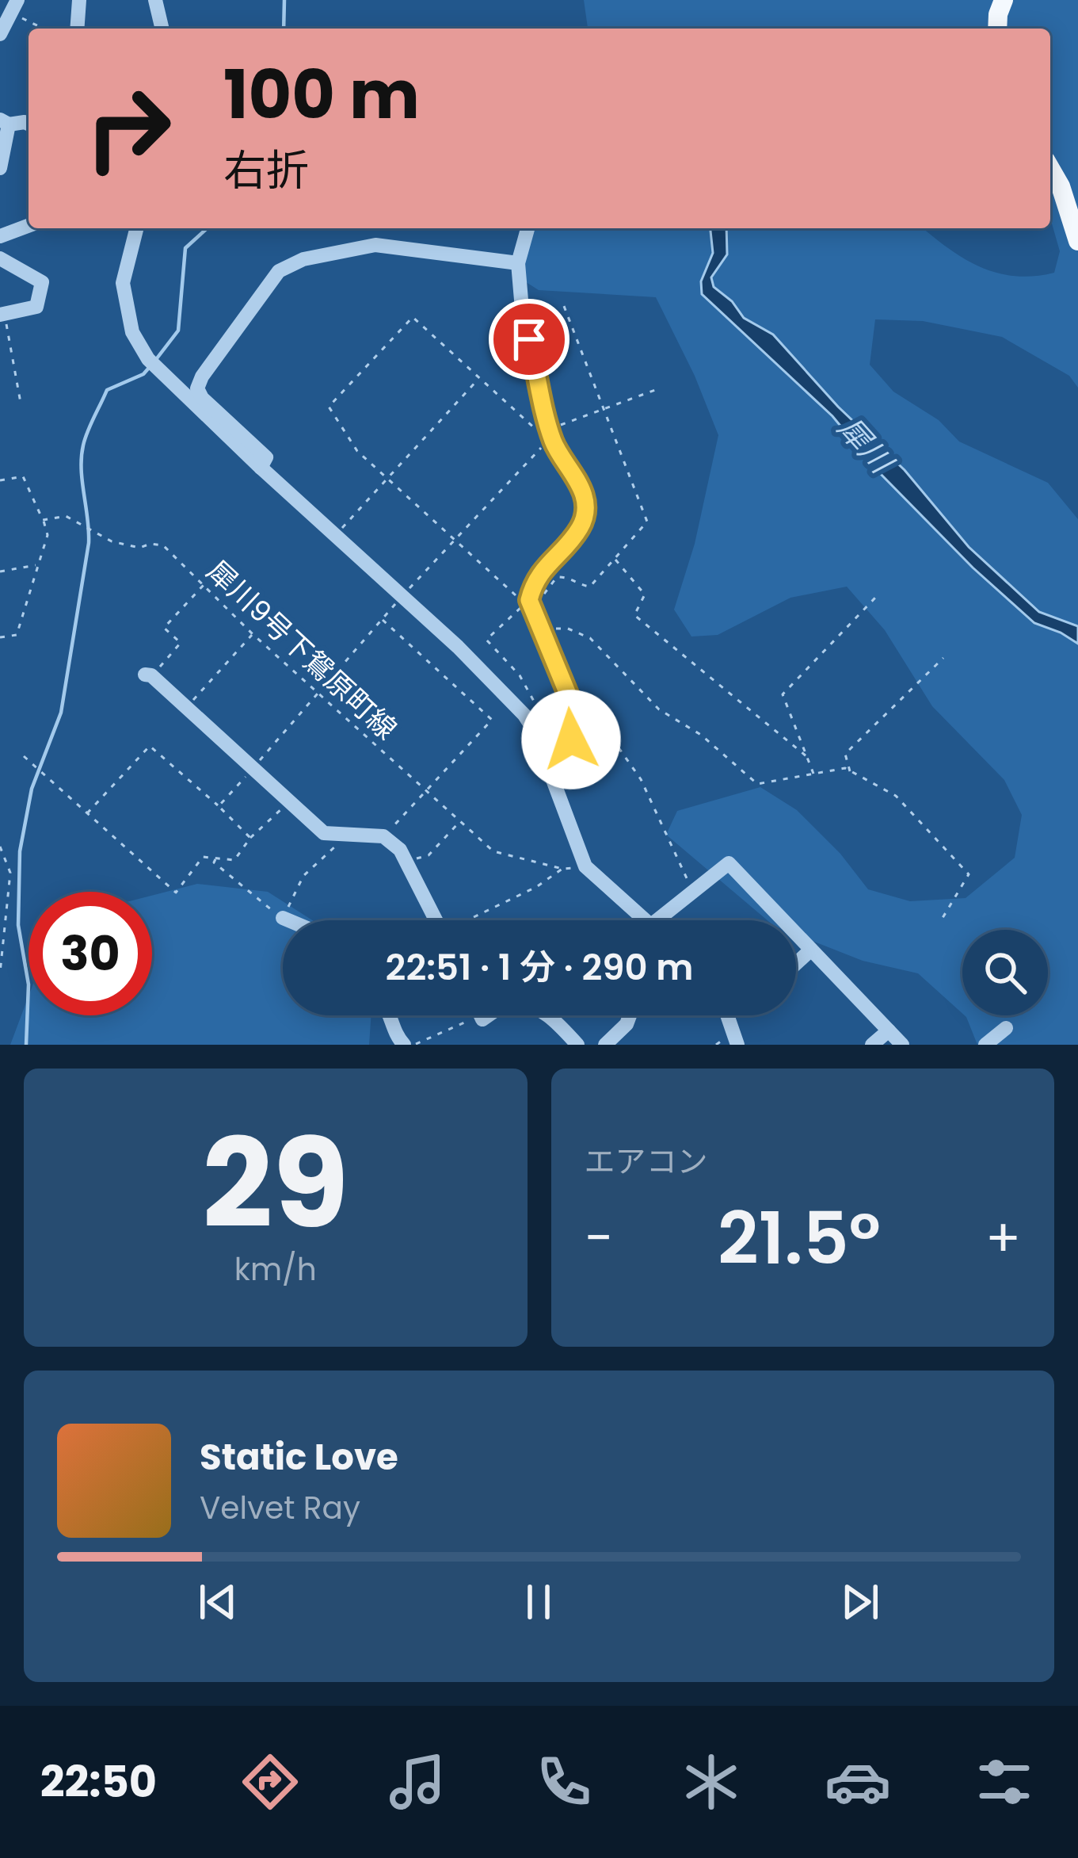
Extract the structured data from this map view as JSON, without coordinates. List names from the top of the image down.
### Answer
{
  "streets": {
    "path": ["犀川9号下鴛原町線"]
  },
  "water": ["犀川"],
  "page": {
    "turn": ["100 m", "右折"],
    "limit": "30",
    "trip": "22:51 · 1 分 · 290 m",
    "tile": [
      ["29", "km/h"],
      "エアコン"
    ],
    "heat": ["−", "21.5°", "+"],
    "song": ["Static Love", "Velvet Ray"],
    "tabs": "22:50"
  }
}
